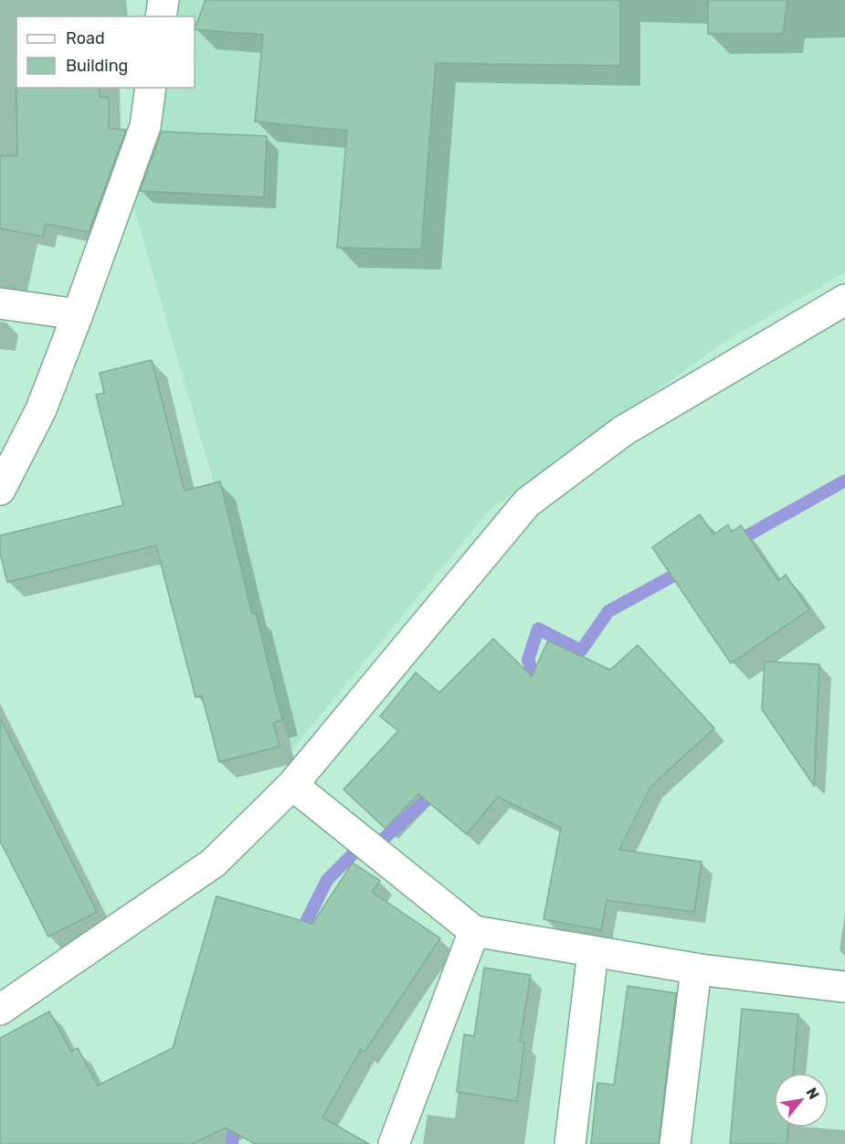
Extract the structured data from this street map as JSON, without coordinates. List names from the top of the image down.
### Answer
{
  "legend": ["Road", "Building"],
  "north": "top right"
}
